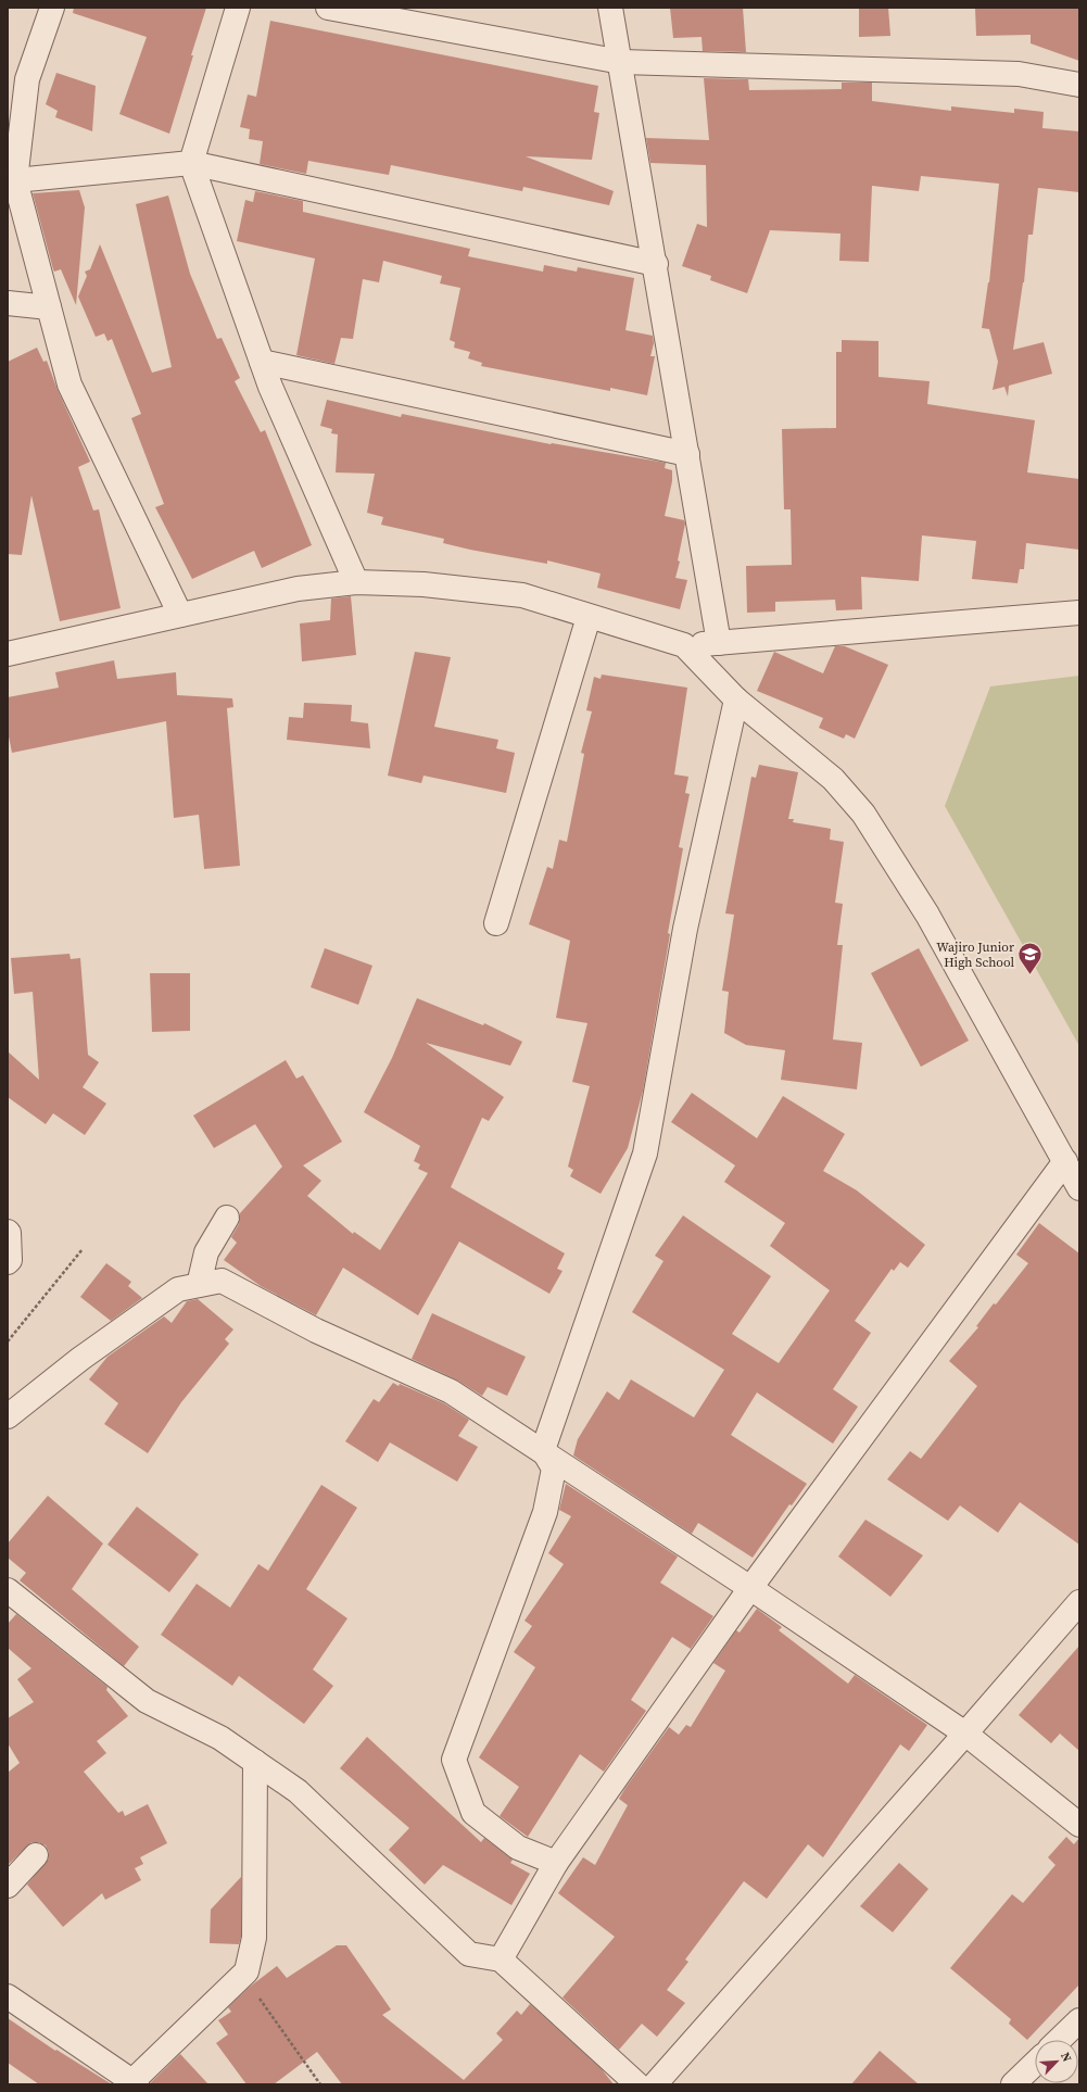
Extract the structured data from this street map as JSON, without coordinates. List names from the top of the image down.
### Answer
{
  "places": {
    "school or university": ["Wajiro Junior High School"]
  },
  "north": "top right"
}
